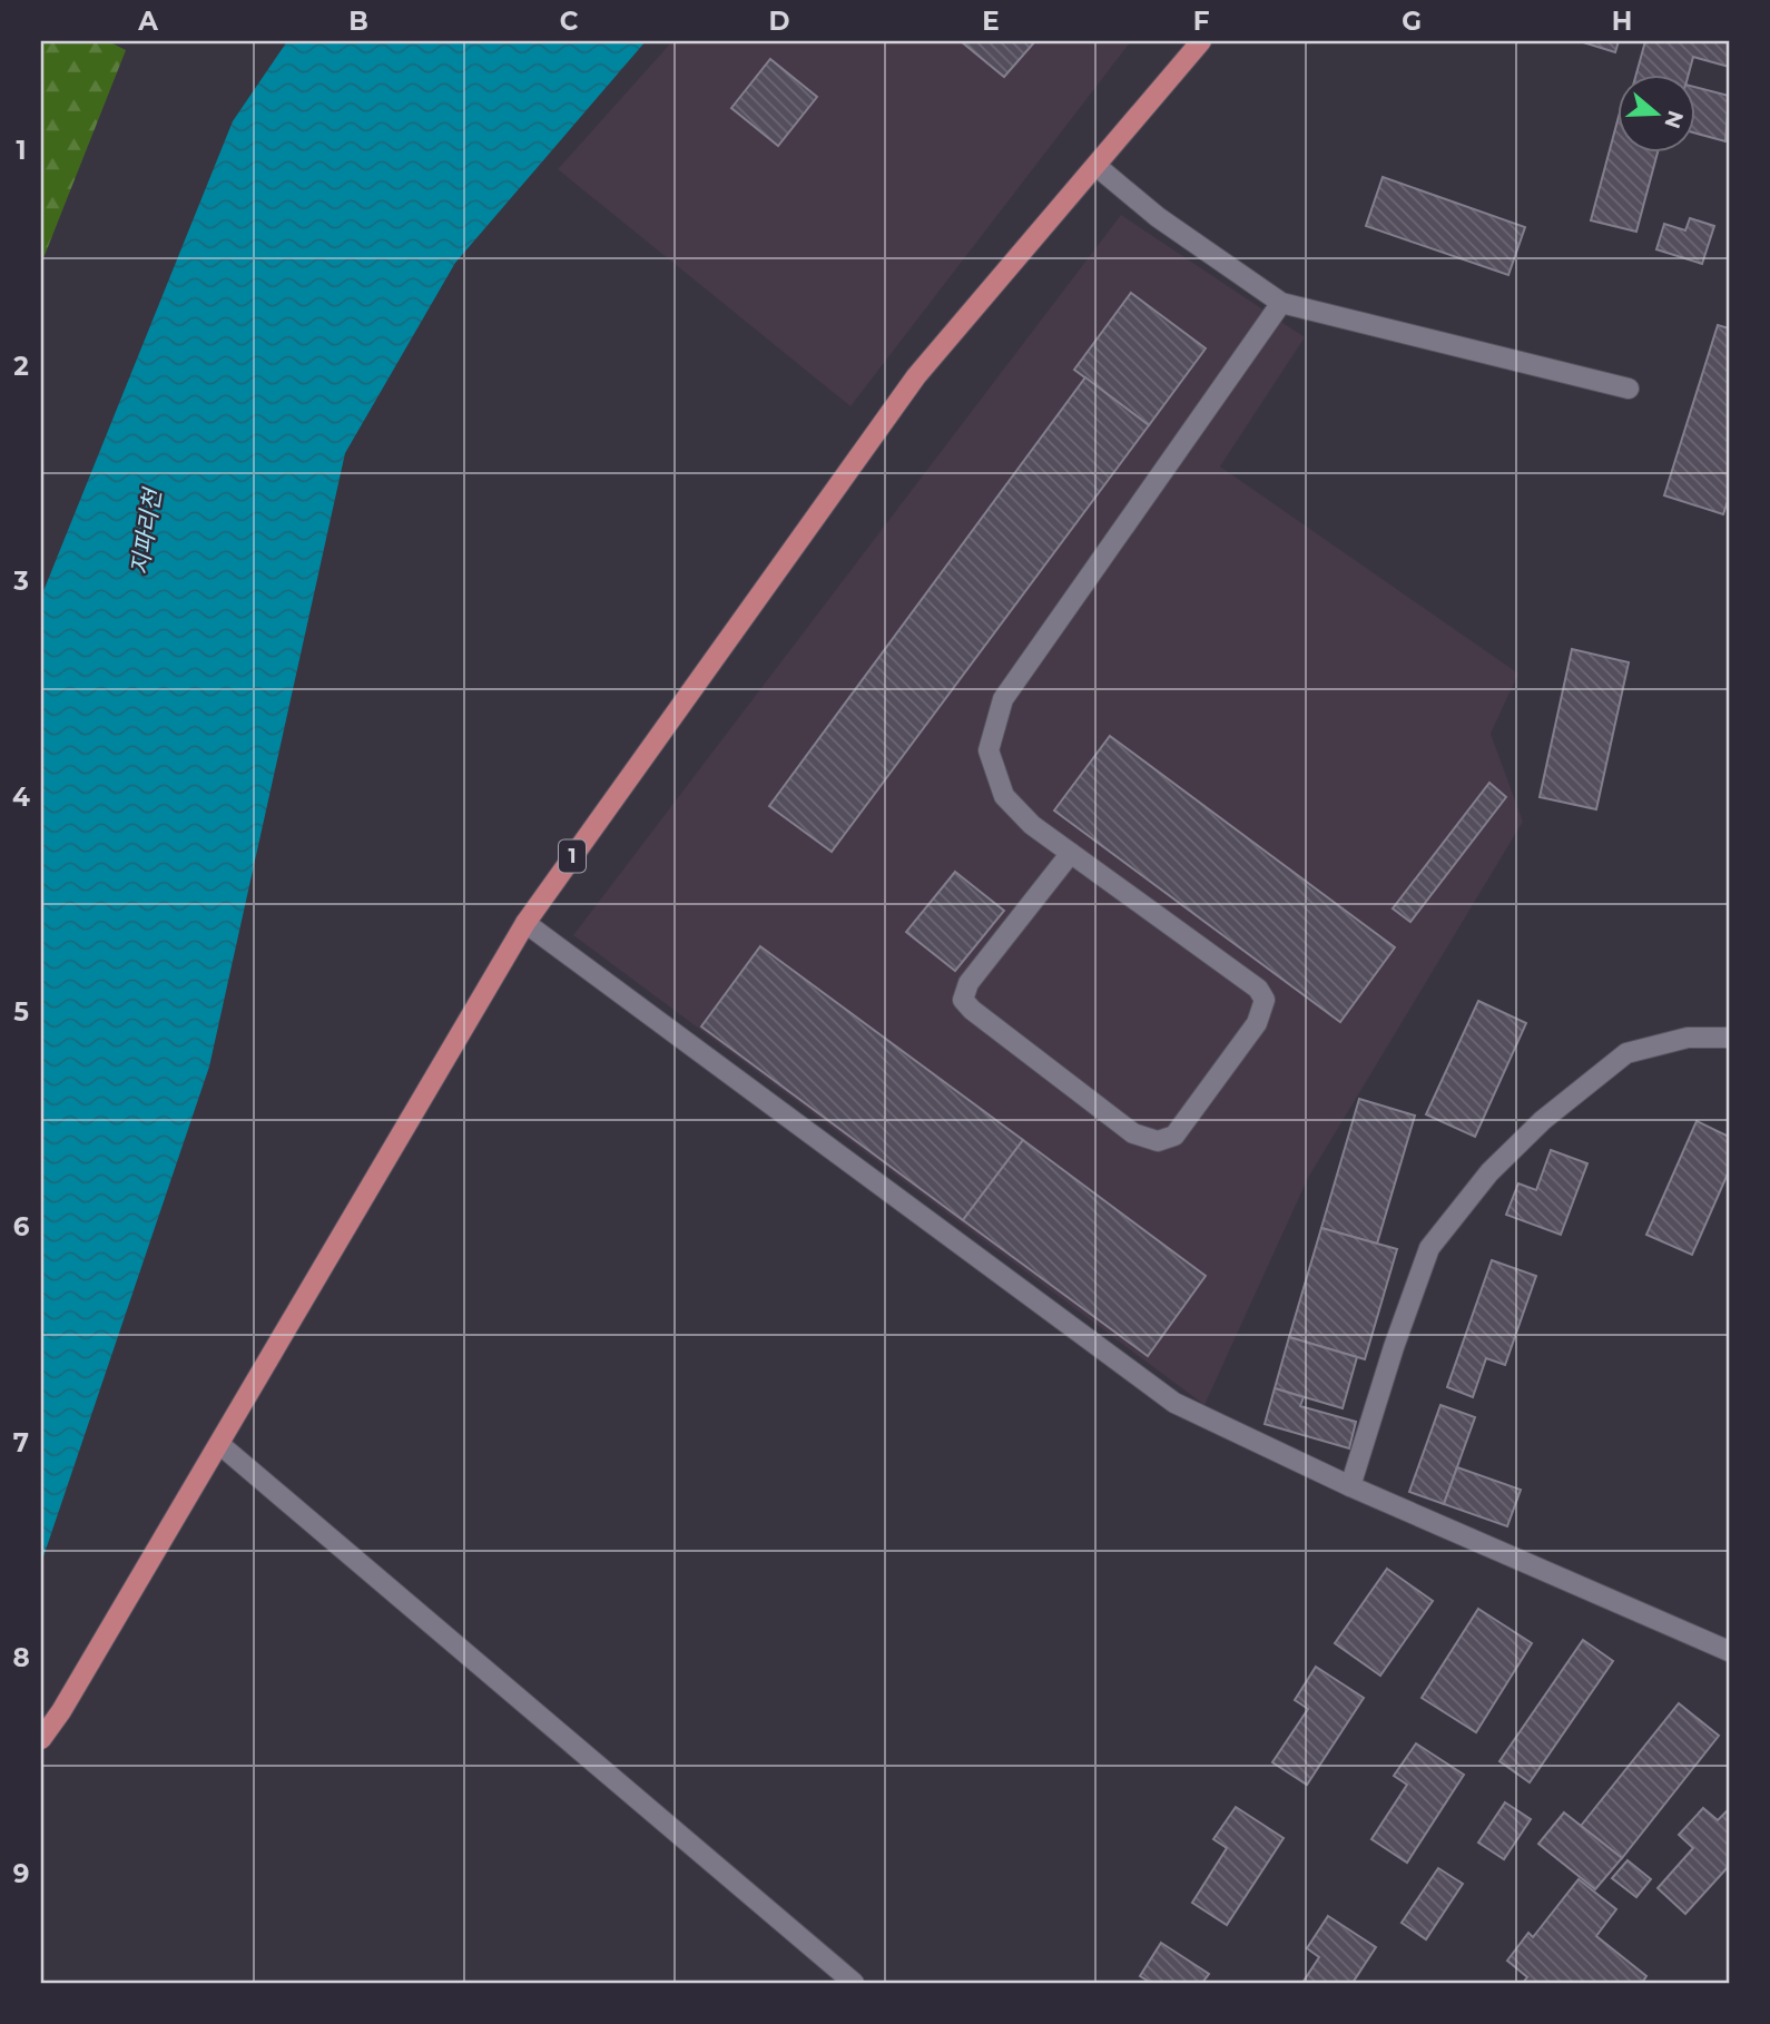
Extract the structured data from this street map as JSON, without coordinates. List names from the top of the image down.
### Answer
{
  "streets": {
    "main road": ["1"]
  },
  "water": ["지파리천"],
  "north": "right",
  "grid": {
    "columns": [
      "A",
      "B",
      "C",
      "D",
      "E",
      "F",
      "G",
      "H"
    ],
    "rows": [
      "1",
      "2",
      "3",
      "4",
      "5",
      "6",
      "7",
      "8",
      "9"
    ]
  }
}
